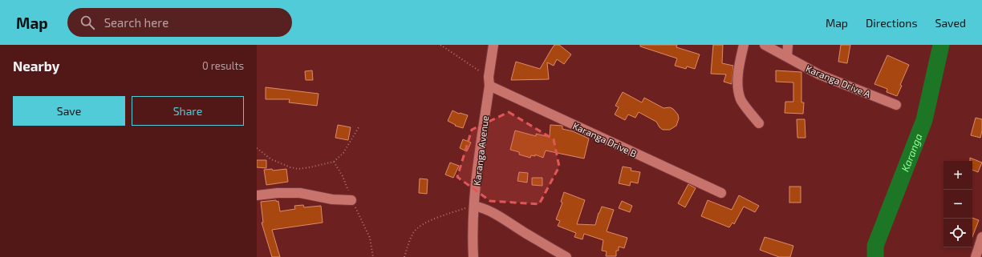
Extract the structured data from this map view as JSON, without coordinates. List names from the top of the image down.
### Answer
{
  "streets": {
    "street": ["Karanga Drive A", "Karanga Drive B", "Karanga Avenue"]
  },
  "crossings": [
    ["Karanga Drive B", "Karanga Avenue"]
  ],
  "water": ["Karanga"],
  "page": {
    "header": "Map",
    "search": "Search here",
    "nav": ["Map", "Directions", "Saved"],
    "heading": ["Nearby", "0 results"],
    "buttons": ["Save", "Share"],
    "map_buttons": ["+", "−"]
  }
}
